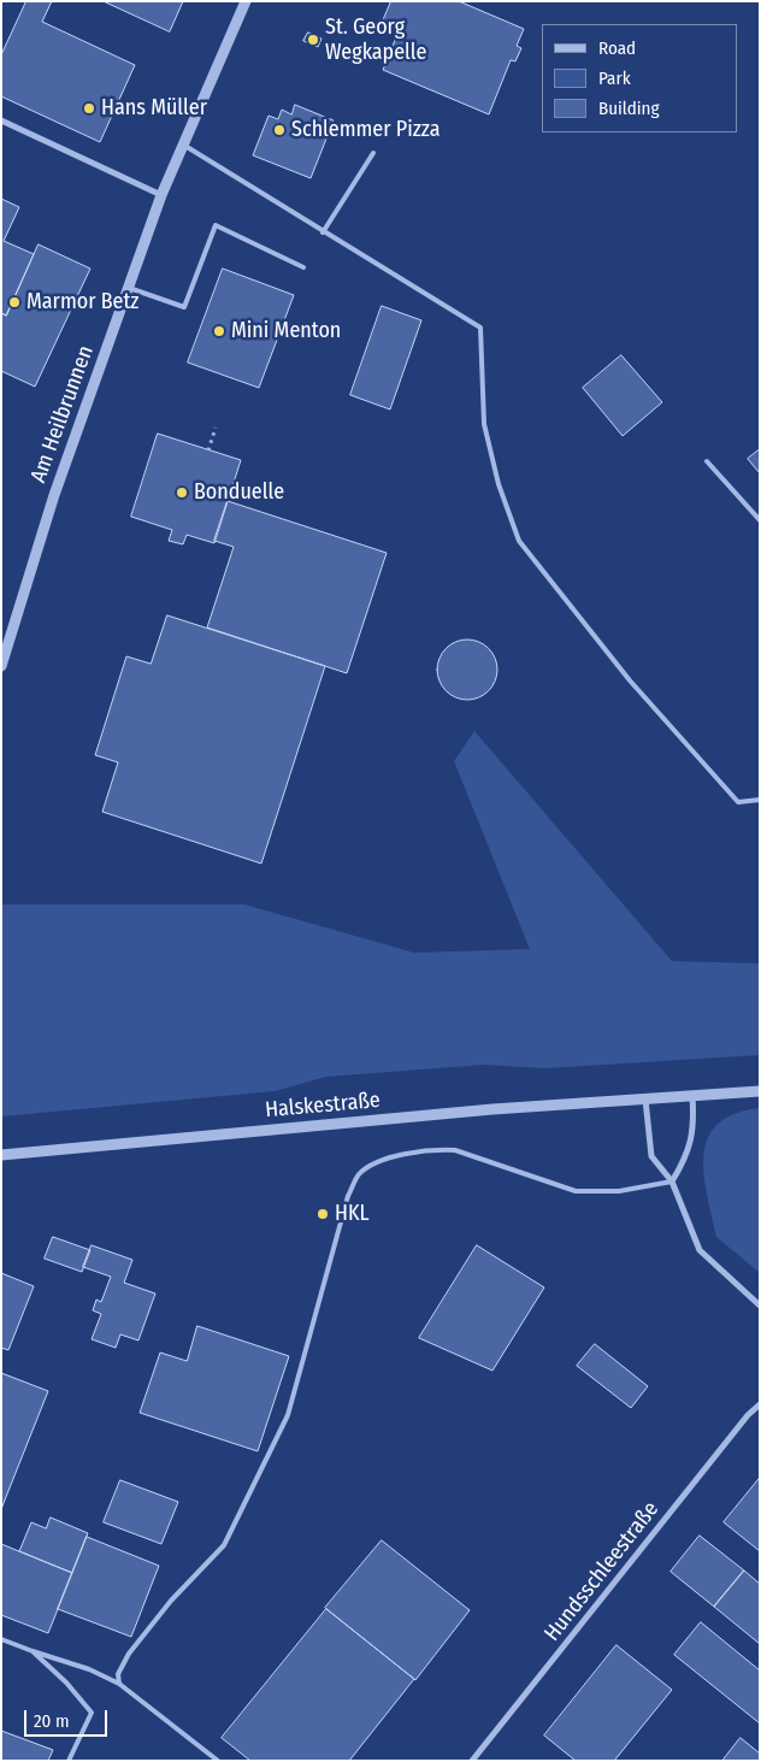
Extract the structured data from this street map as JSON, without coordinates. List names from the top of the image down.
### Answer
{
  "streets": {
    "street": ["Am Heilbrunnen", "Halskestraße", "Hundsschleestraße"]
  },
  "places": [
    "St. Georg Wegkapelle",
    "Hans Müller",
    "Schlemmer Pizza",
    "Marmor Betz",
    "Mini Menton",
    "Bonduelle",
    "HKL"
  ],
  "legend": ["Road", "Park", "Building"],
  "scale_bar": "20 m"
}
